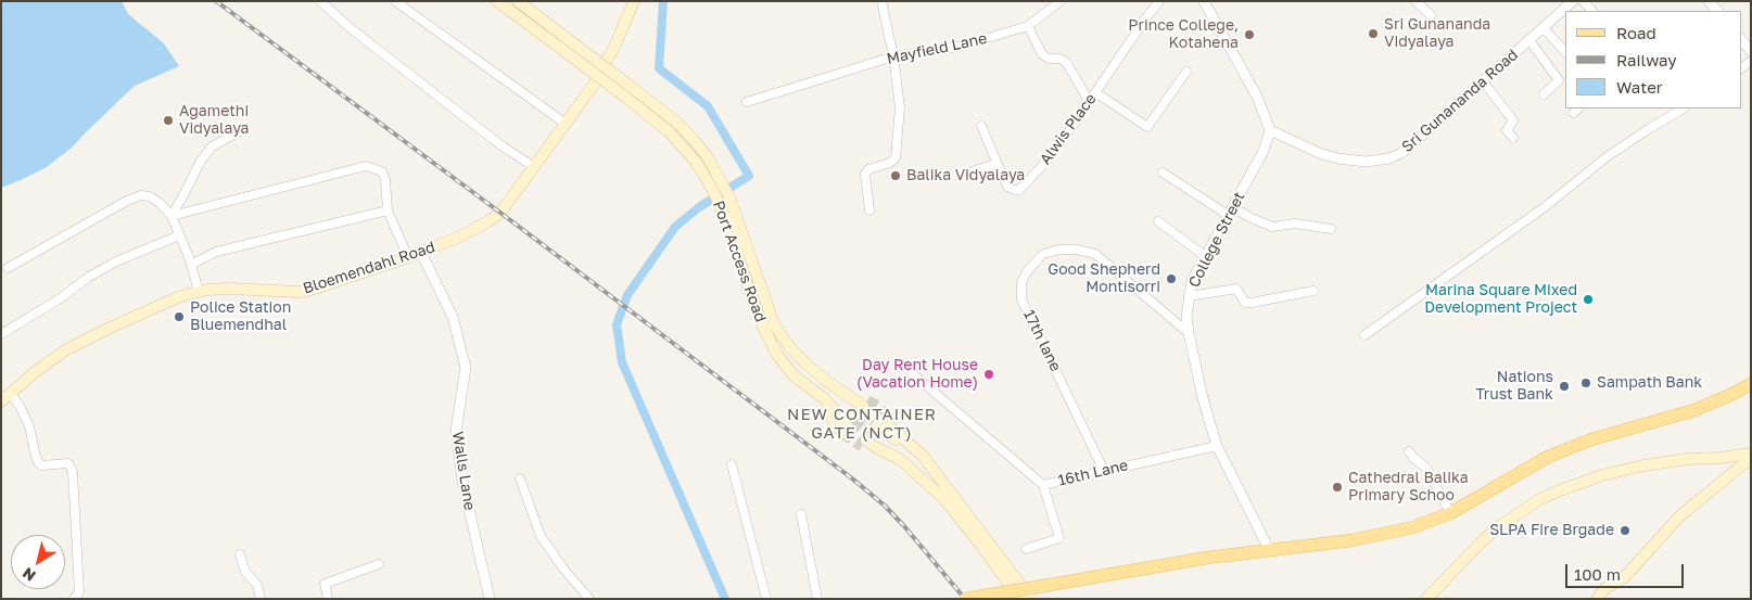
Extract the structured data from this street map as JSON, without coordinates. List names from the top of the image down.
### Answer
{
  "streets": {
    "main road": ["Port Access Road", "Bloemendahl Road"],
    "street": [
      "Mayfield Lane",
      "Sri Gunananda Road",
      "Alwis Place",
      "College Street",
      "17th lane",
      "Walls Lane",
      "16th Lane"
    ]
  },
  "crossings": [
    ["Sri Gunananda Road", "College Street"],
    ["College Street", "17th lane"],
    ["College Street", "16th Lane"],
    ["Bloemendahl Road", "Walls Lane"],
    ["17th lane", "16th Lane"]
  ],
  "districts": ["NEW CONTAINER GATE (NCT)"],
  "places": [
    "Sri Gunananda Vidyalaya",
    "Prince College, Kotahena",
    "Agamethi Vidyalaya",
    "Balika Vidyalaya",
    "Good Shepherd Montisorri",
    "Marina Square Mixed Development Project",
    "Police Station Bluemendhal",
    "Day Rent House (Vacation Home)",
    "Sampath Bank",
    "Nations Trust Bank",
    "Cathedral Balika Primary Schoo",
    "SLPA Fire Brgade"
  ],
  "legend": ["Road", "Railway", "Water"],
  "scale_bar": "100 m",
  "north": "bottom left"
}
